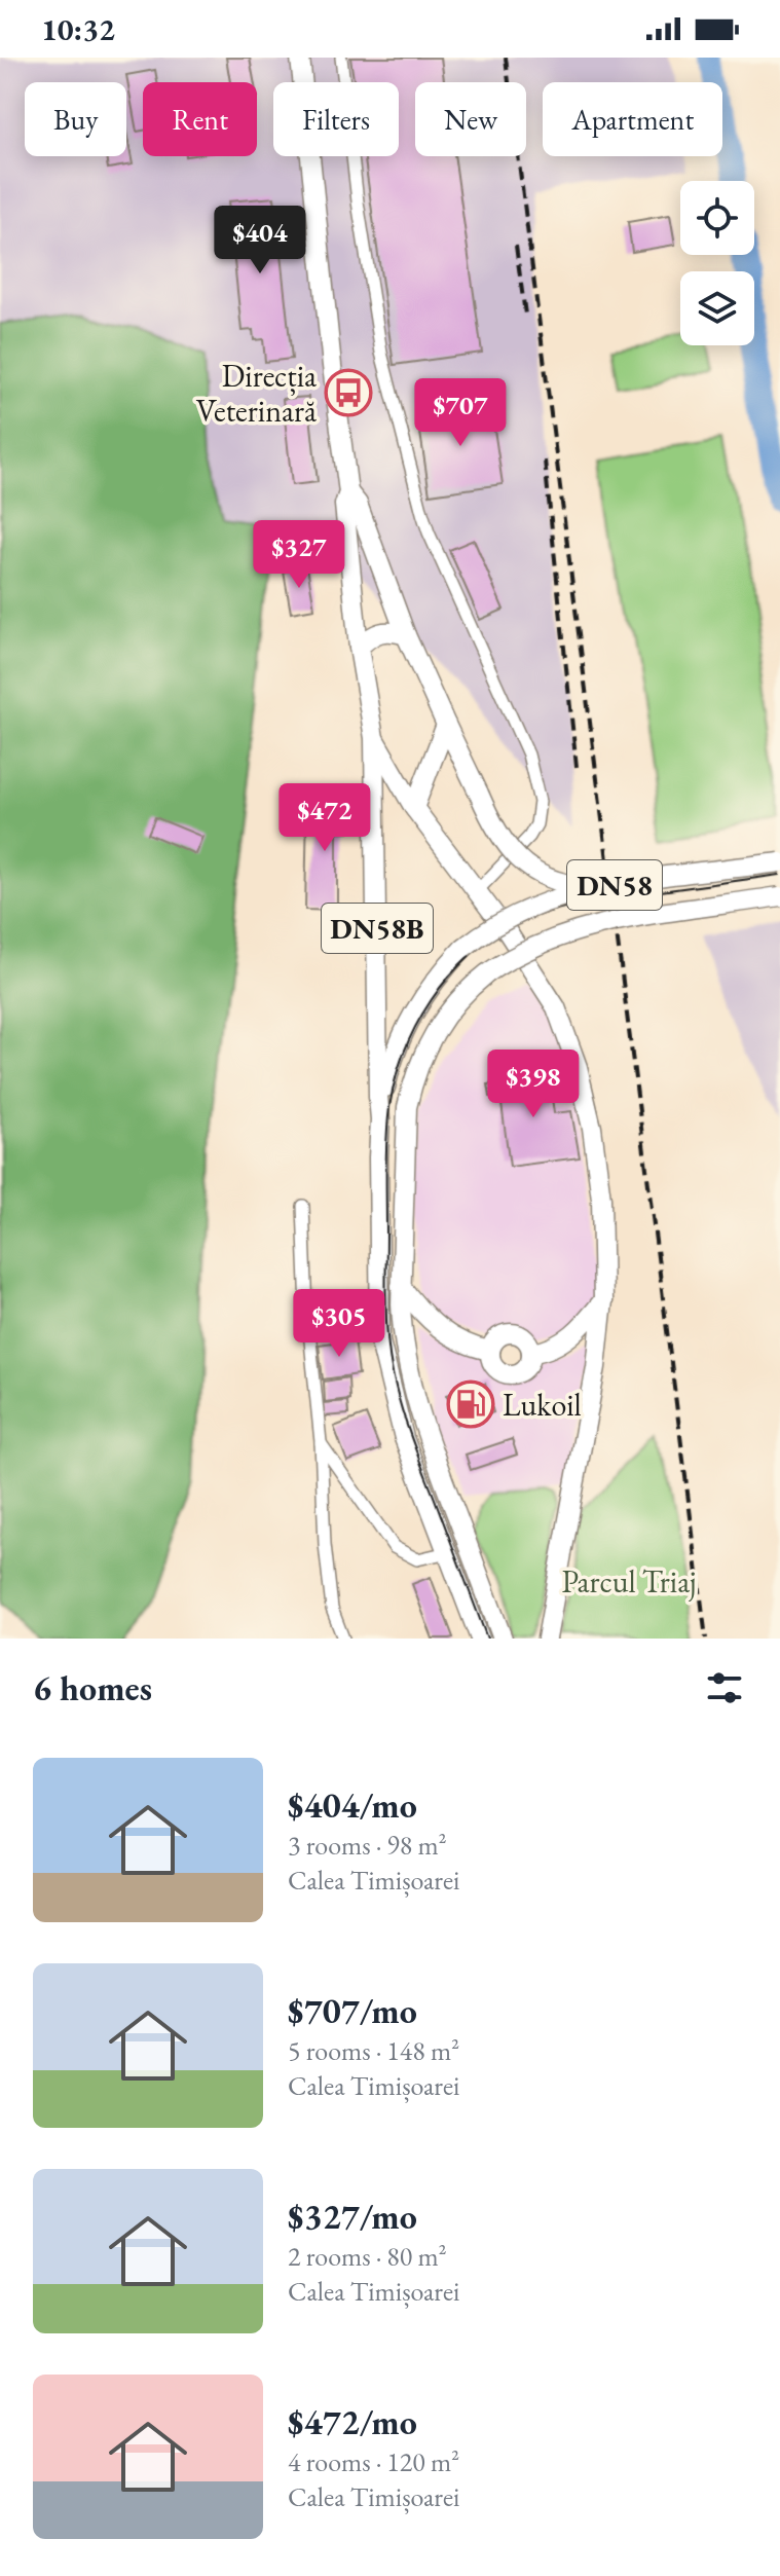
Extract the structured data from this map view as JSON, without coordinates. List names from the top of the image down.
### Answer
{
  "streets": {
    "main road": ["DN58", "DN58B"]
  },
  "crossings": [
    ["DN58", "DN58B"]
  ],
  "parks": ["Parcul Triaj"],
  "places": {
    "bus stop": ["Direcția Veterinară"],
    "fuel station": ["Lukoil"]
  },
  "page": {
    "status": "10:32",
    "chip": [
      "Buy",
      "Rent",
      "Filters",
      "New",
      "Apartment"
    ],
    "price": [
      "$404",
      "$707",
      "$327",
      "$472",
      "$398",
      "$305"
    ],
    "heading": "6 homes",
    "list": [
      {
        "name": "$404/mo",
        "note": "3 rooms · 98 m² · Calea Timișoarei"
      },
      {
        "name": "$707/mo",
        "note": "5 rooms · 148 m² · Calea Timișoarei"
      },
      {
        "name": "$327/mo",
        "note": "2 rooms · 80 m² · Calea Timișoarei"
      },
      {
        "name": "$472/mo",
        "note": "4 rooms · 120 m² · Calea Timișoarei"
      }
    ]
  }
}
